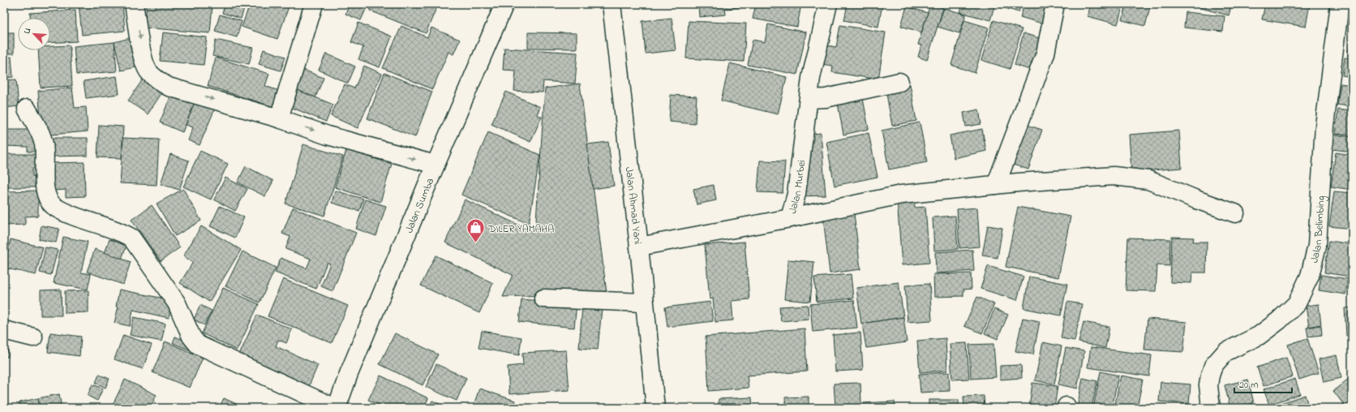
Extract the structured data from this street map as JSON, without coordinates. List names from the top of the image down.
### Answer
{
  "streets": {
    "main road": [
      "Jalan Murbei",
      "Jalan Sumba",
      "Jalan Ahmad Yani",
      "Jalan Belimbing"
    ]
  },
  "crossings": [
    ["Jalan Murbei", "Jalan Ahmad Yani"]
  ],
  "places": {
    "shop": ["DILER YAMAHA"]
  },
  "scale_bar": "20 m",
  "north": "top left"
}
